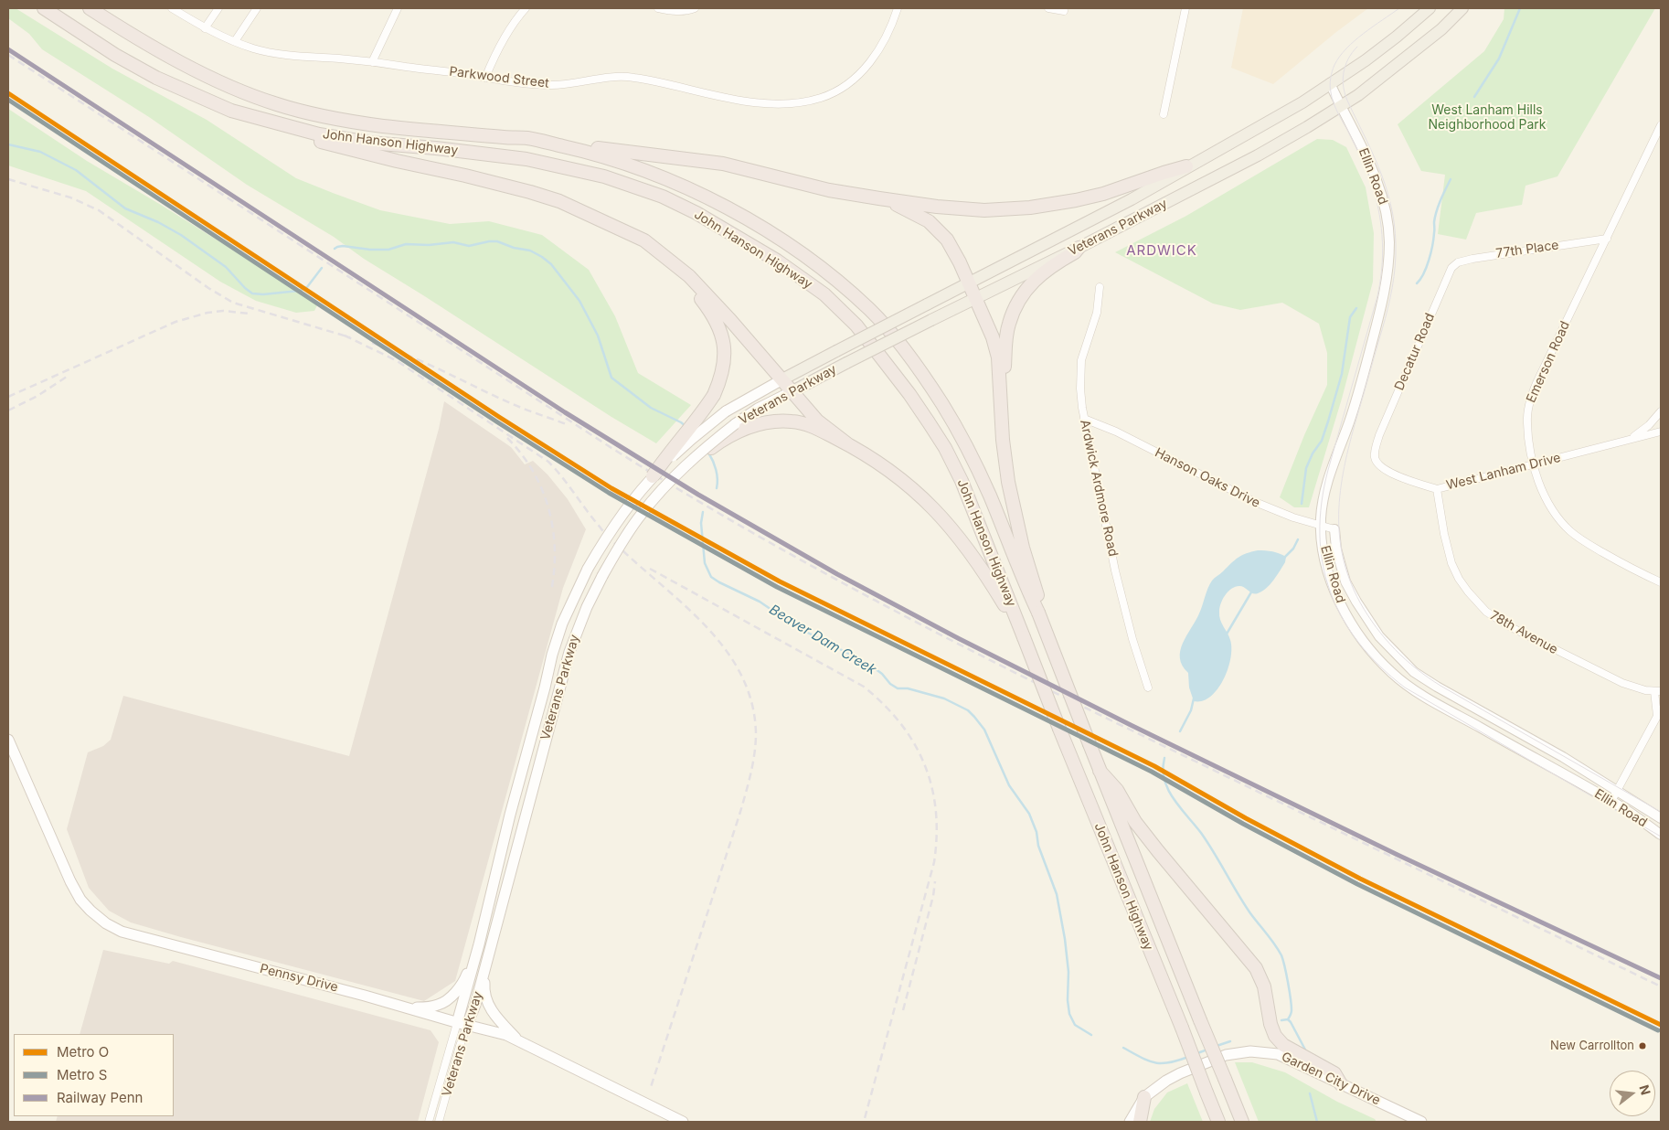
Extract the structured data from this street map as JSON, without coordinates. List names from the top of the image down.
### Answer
{
  "streets": {
    "highway": ["John Hanson Highway"],
    "main road": ["Veterans Parkway", "Pennsy Drive", "Garden City Drive"],
    "street": [
      "Parkwood Street",
      "Ellin Road",
      "77th Place",
      "Decatur Road",
      "Emerson Road",
      "West Lanham Drive",
      "Hanson Oaks Drive",
      "Ardwick Ardmore Road",
      "78th Avenue"
    ]
  },
  "crossings": [
    ["Ellin Road", "Veterans Parkway"],
    ["Ellin Road", "Hanson Oaks Drive"],
    ["Veterans Parkway", "Pennsy Drive"],
    ["77th Place", "Decatur Road"],
    ["77th Place", "Emerson Road"],
    ["Decatur Road", "West Lanham Drive"],
    ["Emerson Road", "West Lanham Drive"],
    ["West Lanham Drive", "78th Avenue"],
    ["Hanson Oaks Drive", "Ardwick Ardmore Road"]
  ],
  "districts": ["ARDWICK"],
  "water": ["Beaver Dam Creek"],
  "parks": ["West Lanham Hills Neighborhood Park"],
  "places": ["New Carrollton"],
  "lines": ["rail line Penn", "metro line O", "metro line S"],
  "legend": ["Metro O", "Metro S", "Railway Penn"],
  "north": "right"
}
